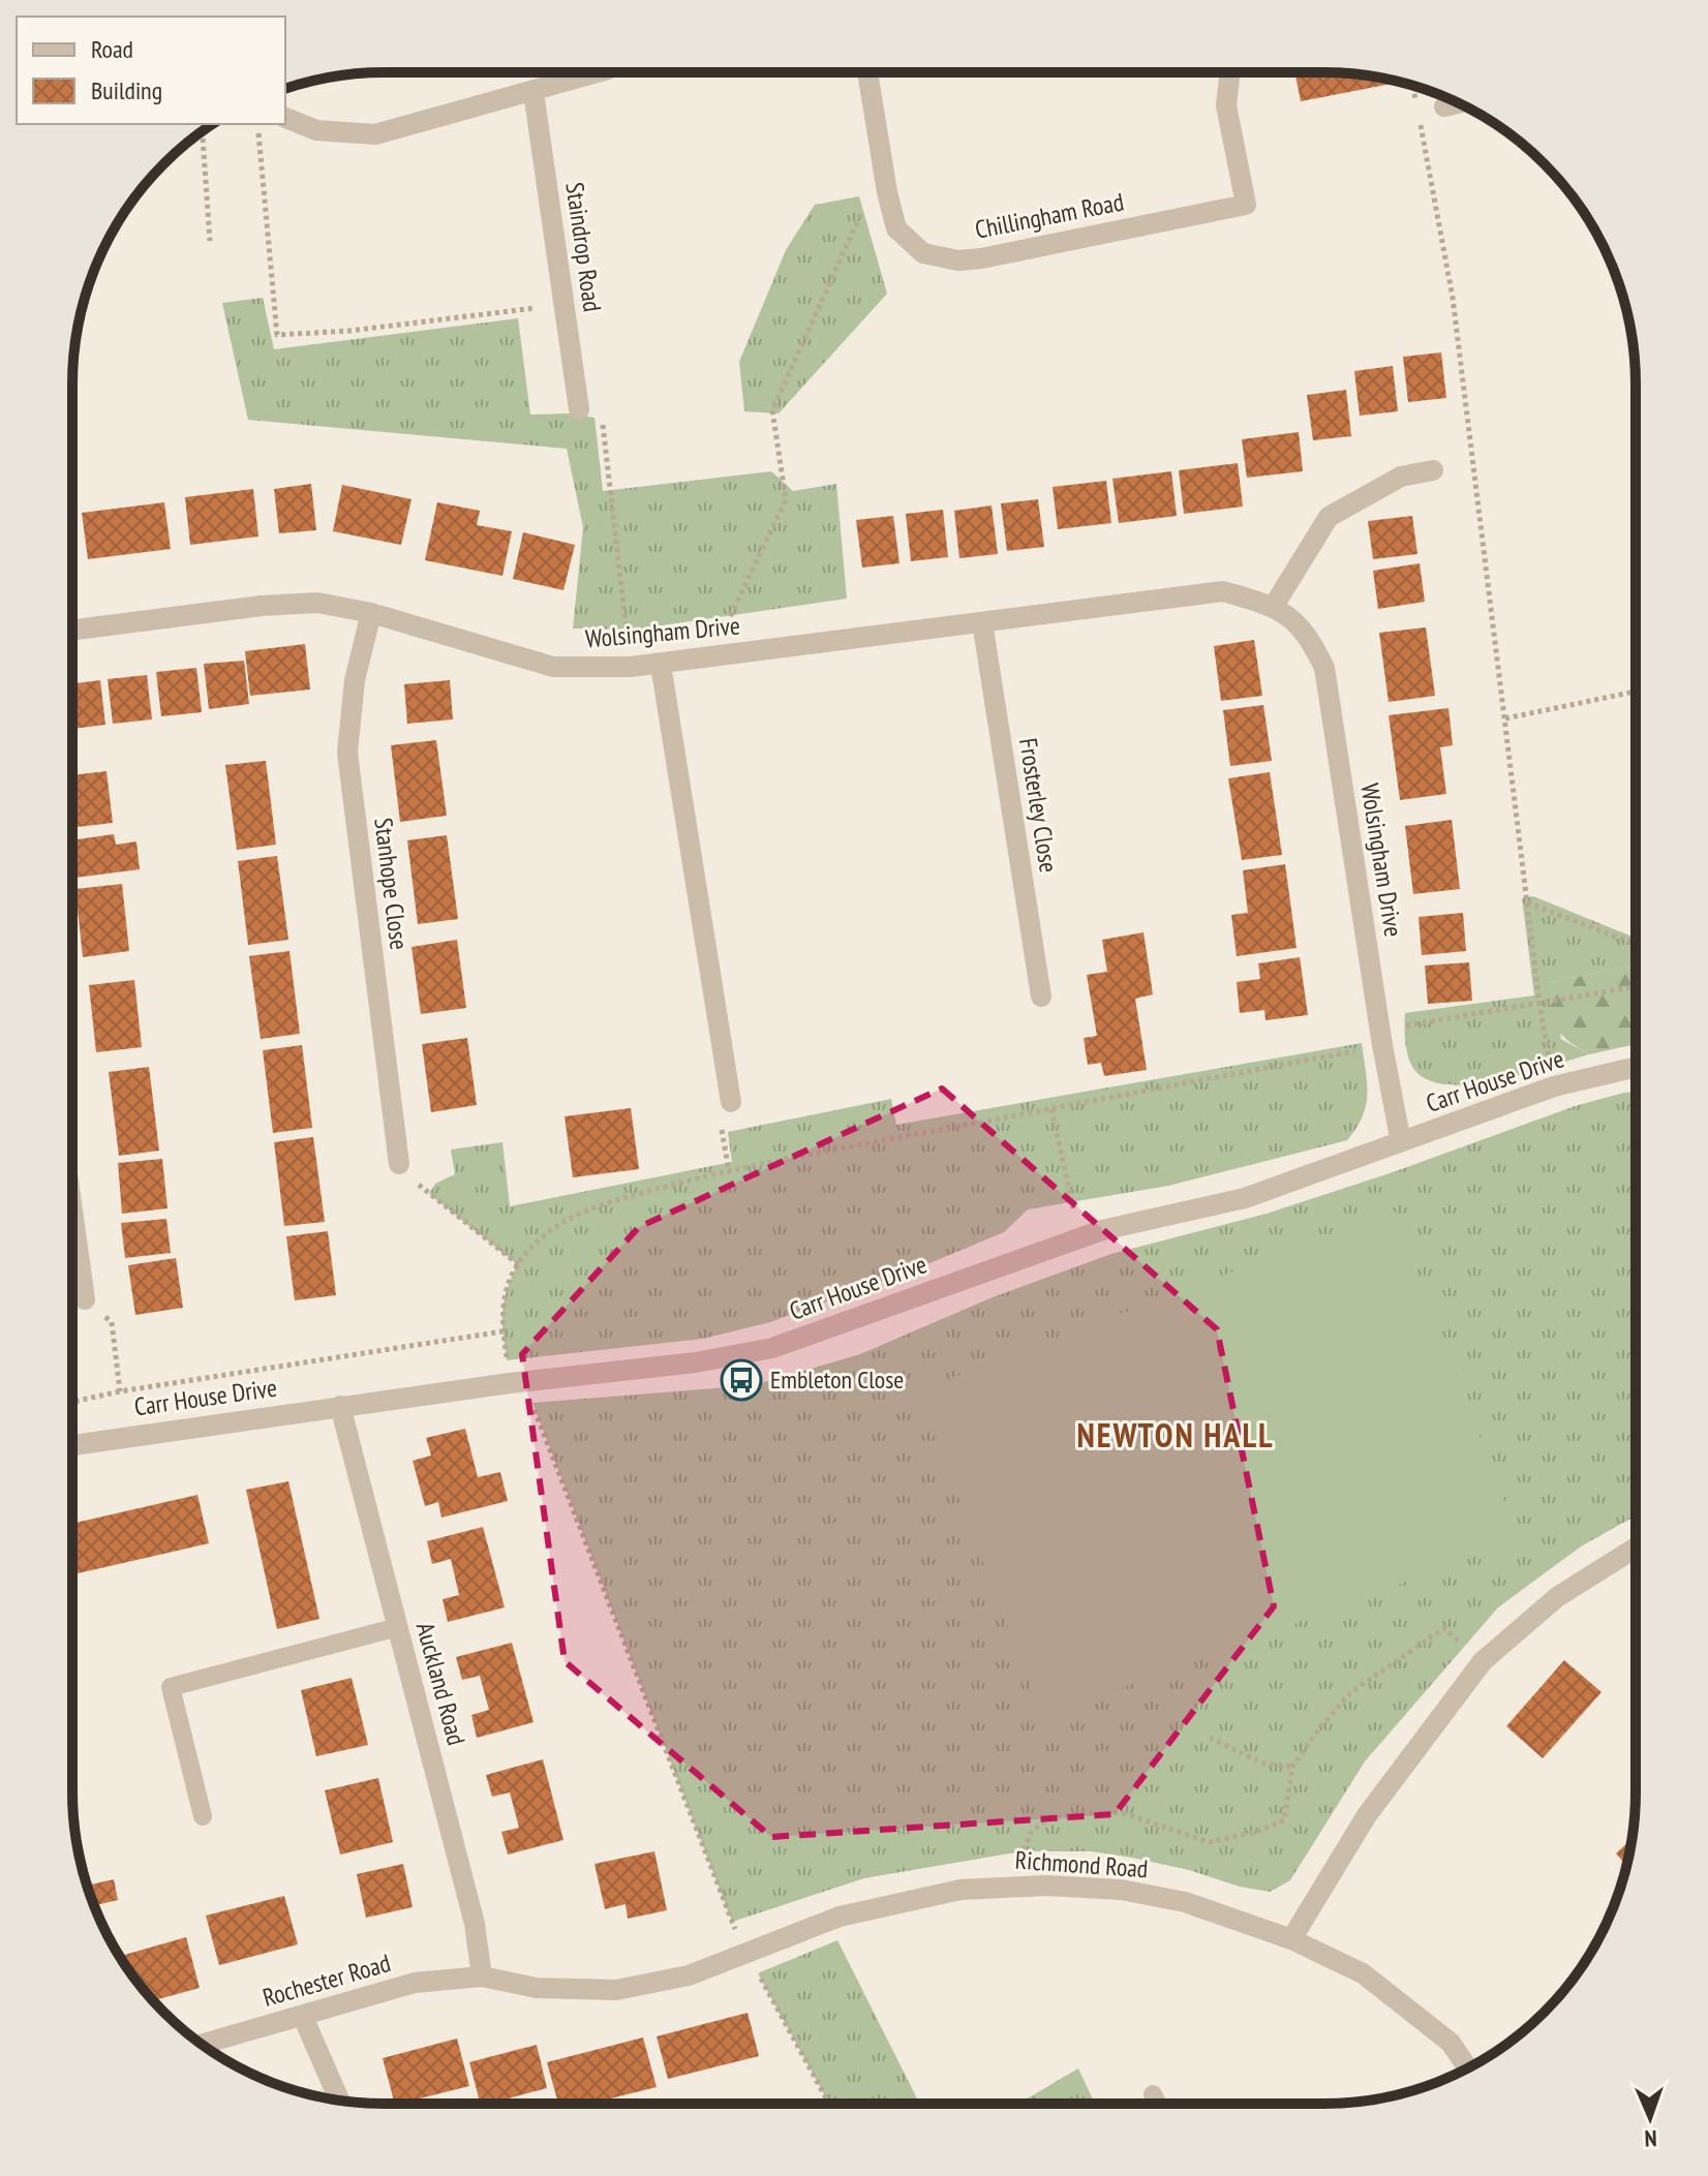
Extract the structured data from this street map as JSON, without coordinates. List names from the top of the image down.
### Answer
{
  "streets": {
    "street": [
      "Chillingham Road",
      "Staindrop Road",
      "Wolsingham Drive",
      "Frosterley Close",
      "Stanhope Close",
      "Carr House Drive",
      "Auckland Road",
      "Richmond Road",
      "Rochester Road"
    ]
  },
  "crossings": [
    ["Wolsingham Drive", "Frosterley Close"],
    ["Wolsingham Drive", "Stanhope Close"],
    ["Wolsingham Drive", "Carr House Drive"],
    ["Carr House Drive", "Auckland Road"],
    ["Auckland Road", "Richmond Road"],
    ["Auckland Road", "Rochester Road"],
    ["Richmond Road", "Rochester Road"]
  ],
  "districts": ["NEWTON HALL"],
  "places": {
    "bus stop": ["Embleton Close"]
  },
  "legend": ["Road", "Building"],
  "north": "bottom"
}
